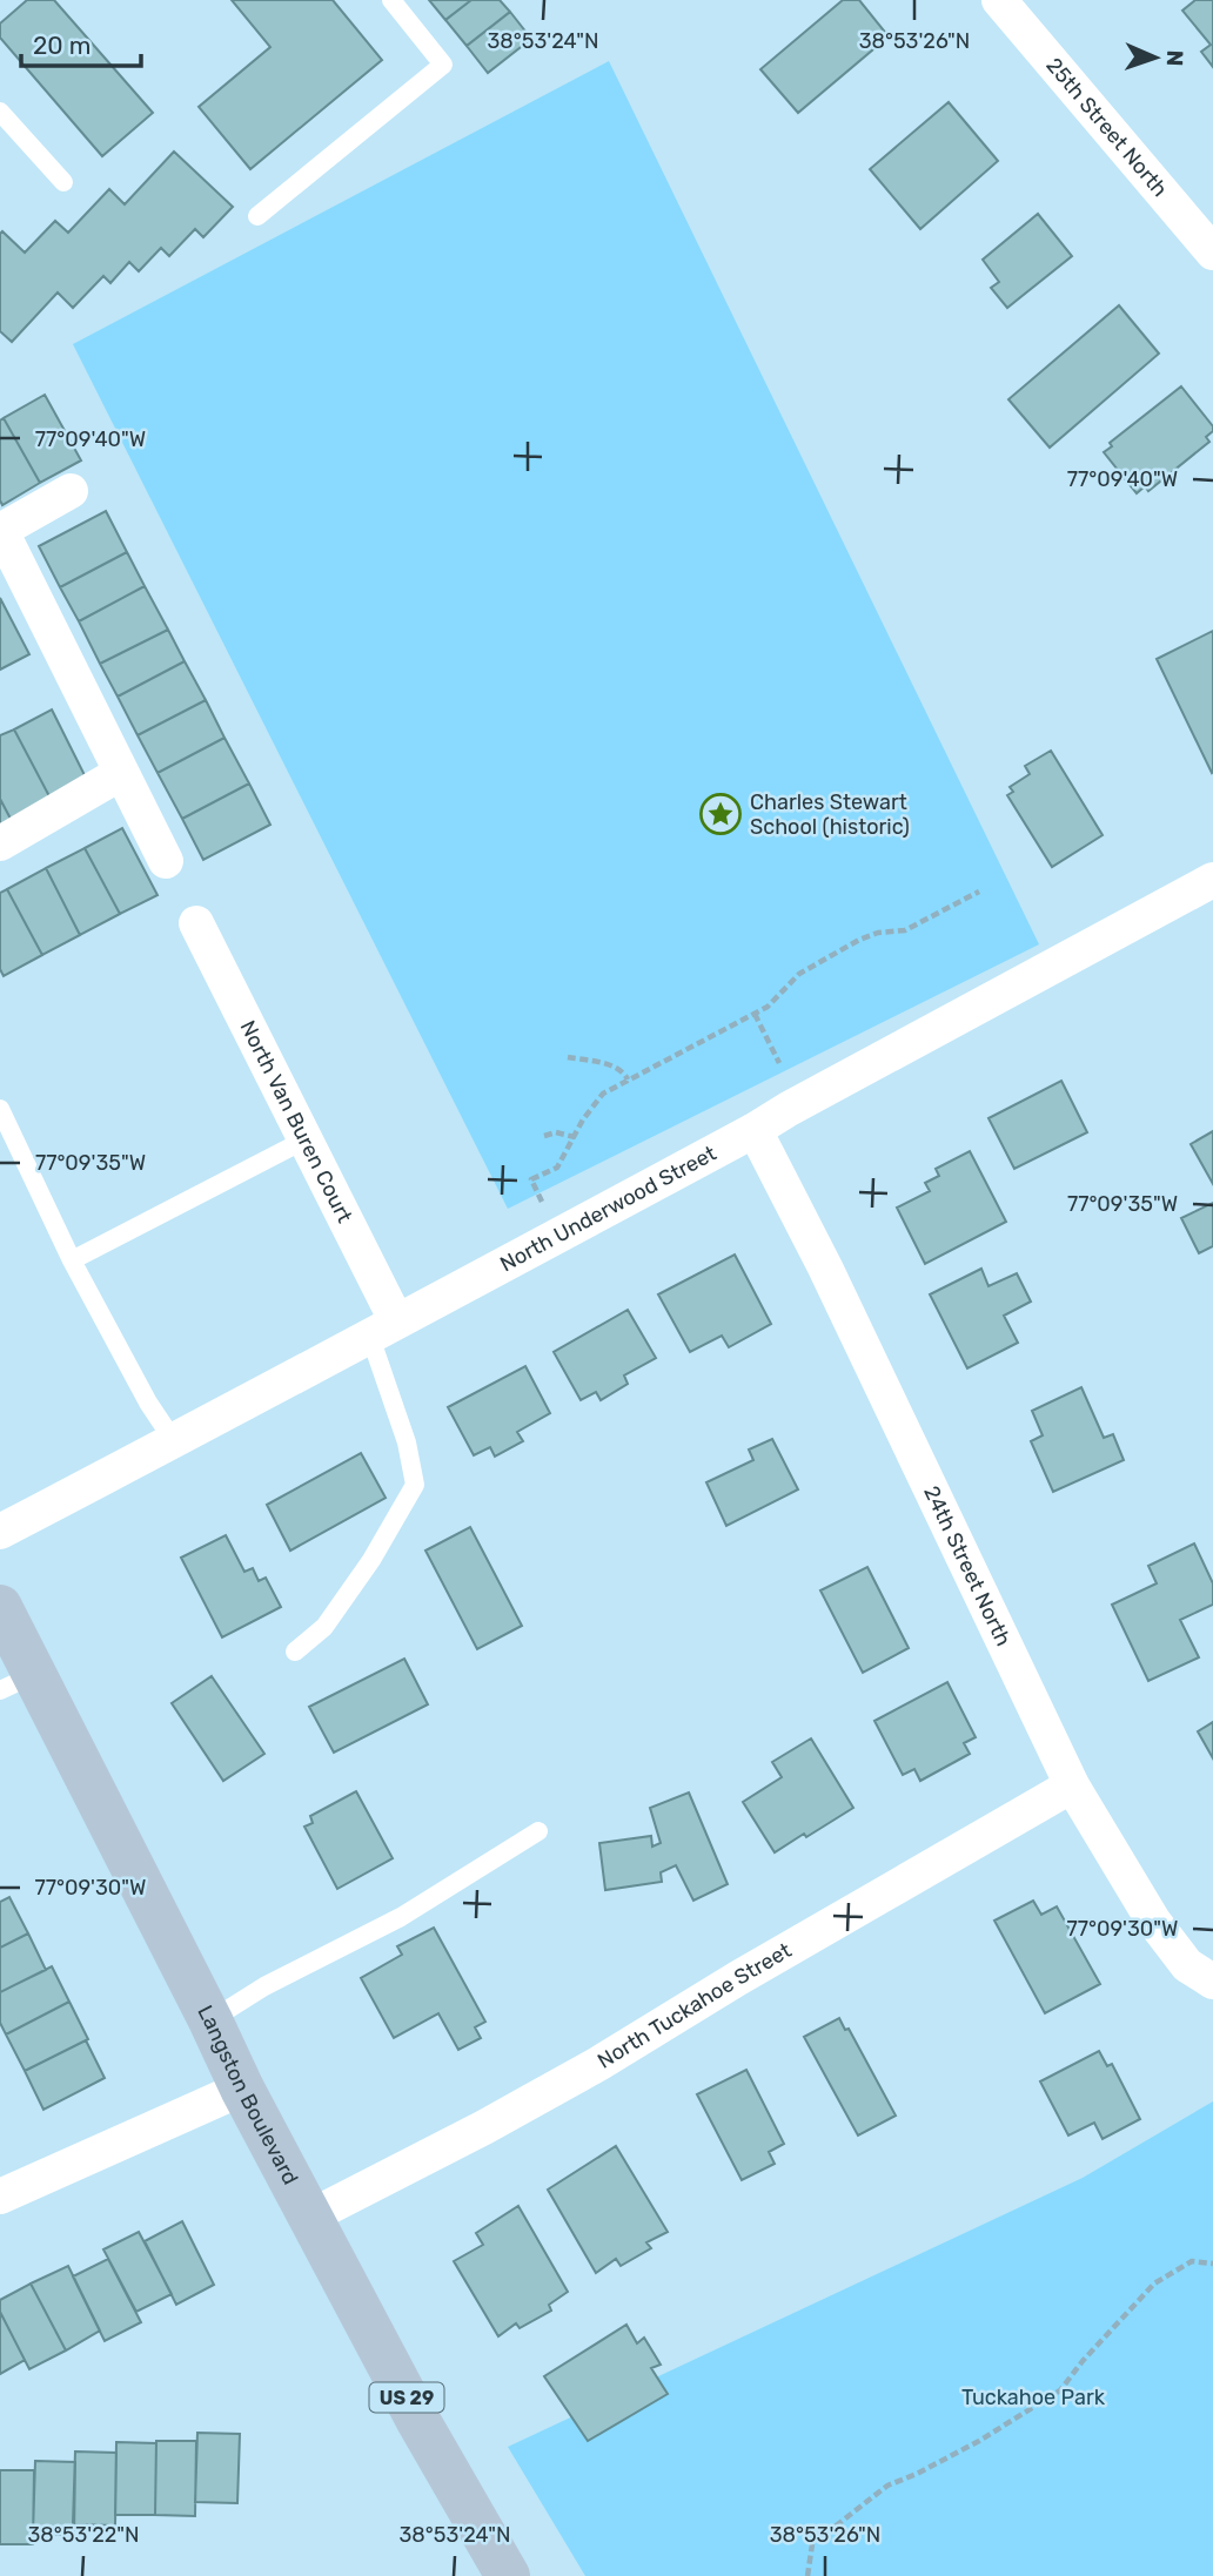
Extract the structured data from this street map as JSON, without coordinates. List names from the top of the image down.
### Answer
{
  "streets": {
    "main road": ["Langston Boulevard", "US 29"],
    "street": [
      "25th Street North",
      "North Van Buren Court",
      "North Underwood Street",
      "24th Street North",
      "North Tuckahoe Street"
    ]
  },
  "crossings": [
    ["North Van Buren Court", "North Underwood Street"],
    ["North Underwood Street", "24th Street North"],
    ["24th Street North", "North Tuckahoe Street"],
    ["North Tuckahoe Street", "Langston Boulevard"]
  ],
  "parks": ["Tuckahoe Park"],
  "places": {
    "place": ["Charles Stewart School (historic)"]
  },
  "scale_bar": "20 m",
  "north": "right",
  "coordinates": [
    "38°53'24\"N",
    "38°53'26\"N",
    "77°09'40\"W",
    "77°09'35\"W",
    "77°09'30\"W",
    "38°53'22\"N"
  ]
}
